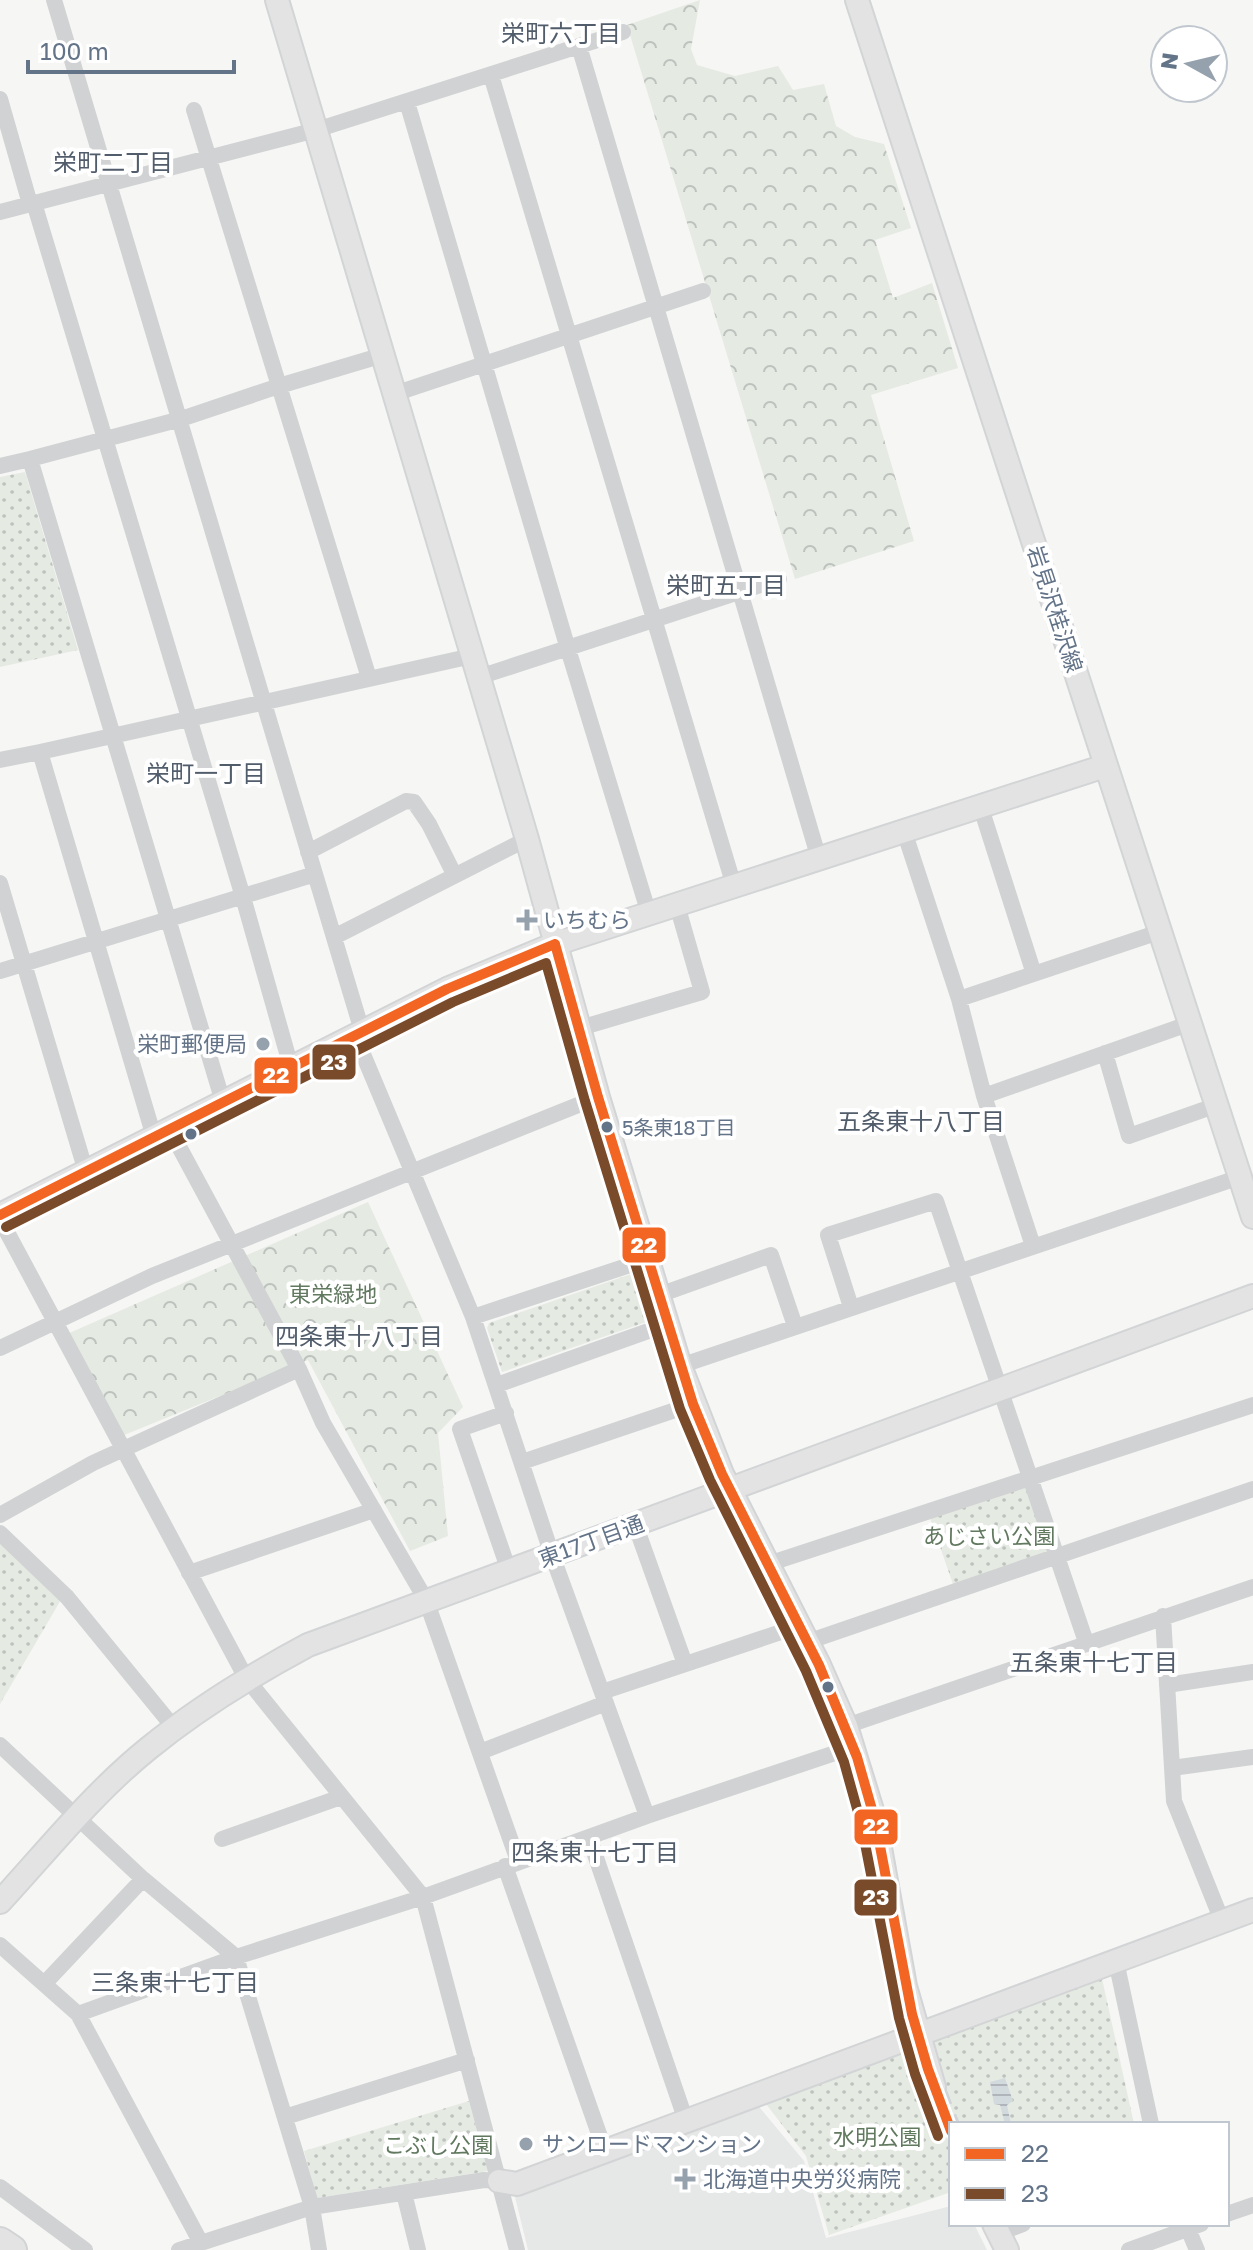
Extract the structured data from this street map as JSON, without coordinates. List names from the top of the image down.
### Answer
{
  "streets": {
    "street": ["岩見沢桂沢線", "東17丁目通"]
  },
  "districts": [
    "栄町六丁目",
    "栄町二丁目",
    "栄町五丁目",
    "栄町一丁目",
    "五条東十八丁目",
    "四条東十八丁目",
    "五条東十七丁目",
    "四条東十七丁目",
    "三条東十七丁目"
  ],
  "parks": [
    "東栄緑地",
    "あじさい公園",
    "水明公園",
    "こぶし公園"
  ],
  "places": {
    "health": ["いちむら", "北海道中央労災病院"],
    "other": ["栄町郵便局", "5条東18丁目", "サンロードマンション"]
  },
  "lines": ["transit line 22", "transit line 23"],
  "legend": ["22", "23"],
  "scale_bar": "100 m",
  "north": "left"
}
